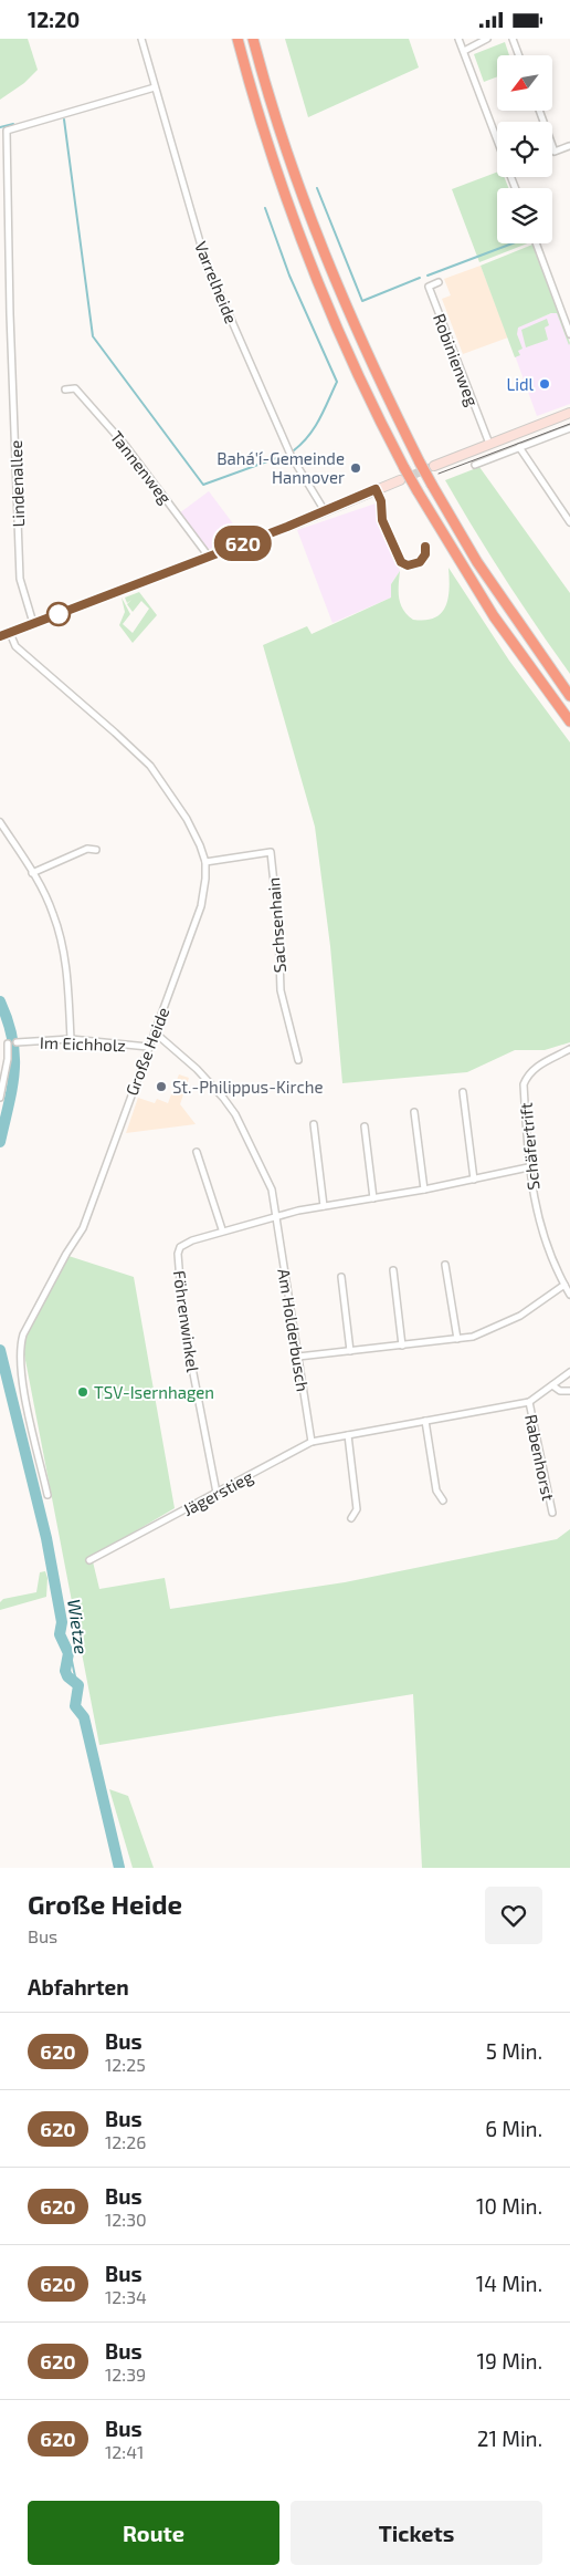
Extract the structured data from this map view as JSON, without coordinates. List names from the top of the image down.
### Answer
{
  "streets": {
    "street": [
      "Varrelheide",
      "Robinienweg",
      "Tannenweg",
      "Lindenallee",
      "Sachsenhain",
      "Im Eichholz",
      "Große Heide",
      "Schäfertrift",
      "Föhrenwinkel",
      "Am Holderbusch",
      "Rabenhorst",
      "Jägerstieg"
    ]
  },
  "crossings": [
    ["Varrelheide", "Lindenallee"],
    ["Sachsenhain", "Große Heide"],
    ["Im Eichholz", "Große Heide"],
    ["Große Heide", "Am Holderbusch"],
    ["Schäfertrift", "Föhrenwinkel"],
    ["Föhrenwinkel", "Am Holderbusch"],
    ["Föhrenwinkel", "Jägerstieg"],
    ["Am Holderbusch", "Jägerstieg"],
    ["Rabenhorst", "Jägerstieg"]
  ],
  "water": ["Wietze"],
  "places": [
    "Lidl",
    "Bahá'í-Gemeinde Hannover",
    "St.-Philippus-Kirche",
    "TSV-Isernhagen"
  ],
  "lines": ["bus line 620"],
  "north": "bottom left",
  "page": {
    "status": "12:20",
    "on_map": "620",
    "heading": [
      ["Große Heide", "Bus"],
      "Abfahrten"
    ],
    "list": [
      {
        "mark": "620",
        "name": "Bus",
        "note": "12:25",
        "value": "5 Min."
      },
      {
        "mark": "620",
        "name": "Bus",
        "note": "12:26",
        "value": "6 Min."
      },
      {
        "mark": "620",
        "name": "Bus",
        "note": "12:30",
        "value": "10 Min."
      },
      {
        "mark": "620",
        "name": "Bus",
        "note": "12:34",
        "value": "14 Min."
      },
      {
        "mark": "620",
        "name": "Bus",
        "note": "12:39",
        "value": "19 Min."
      },
      {
        "mark": "620",
        "name": "Bus",
        "note": "12:41",
        "value": "21 Min."
      }
    ],
    "buttons": ["Route", "Tickets"]
  }
}
